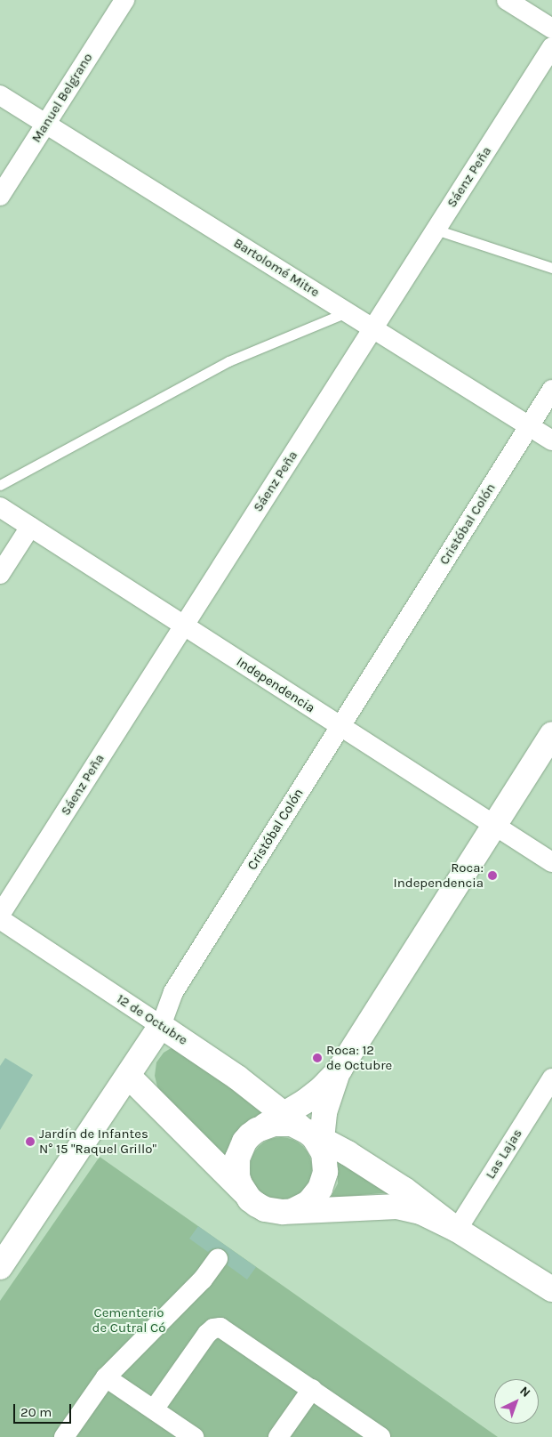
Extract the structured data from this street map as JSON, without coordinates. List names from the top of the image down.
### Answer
{
  "streets": {
    "main road": ["Cristóbal Colón", "12 de Octubre"],
    "street": [
      "Manuel Belgrano",
      "Sáenz Peña",
      "Bartolomé Mitre",
      "Independencia",
      "Las Lajas"
    ]
  },
  "crossings": [
    ["Manuel Belgrano", "Bartolomé Mitre"],
    ["Sáenz Peña", "Bartolomé Mitre"],
    ["Sáenz Peña", "Independencia"],
    ["Bartolomé Mitre", "Cristóbal Colón"],
    ["Cristóbal Colón", "Independencia"],
    ["Cristóbal Colón", "12 de Octubre"],
    ["12 de Octubre", "Las Lajas"]
  ],
  "parks": ["Cementerio de Cutral Có"],
  "places": ["Roca: Independencia", "Roca: 12 de Octubre", "Jardín de Infantes N° 15 \"Raquel Grillo\""],
  "scale_bar": "20 m",
  "north": "top right"
}
